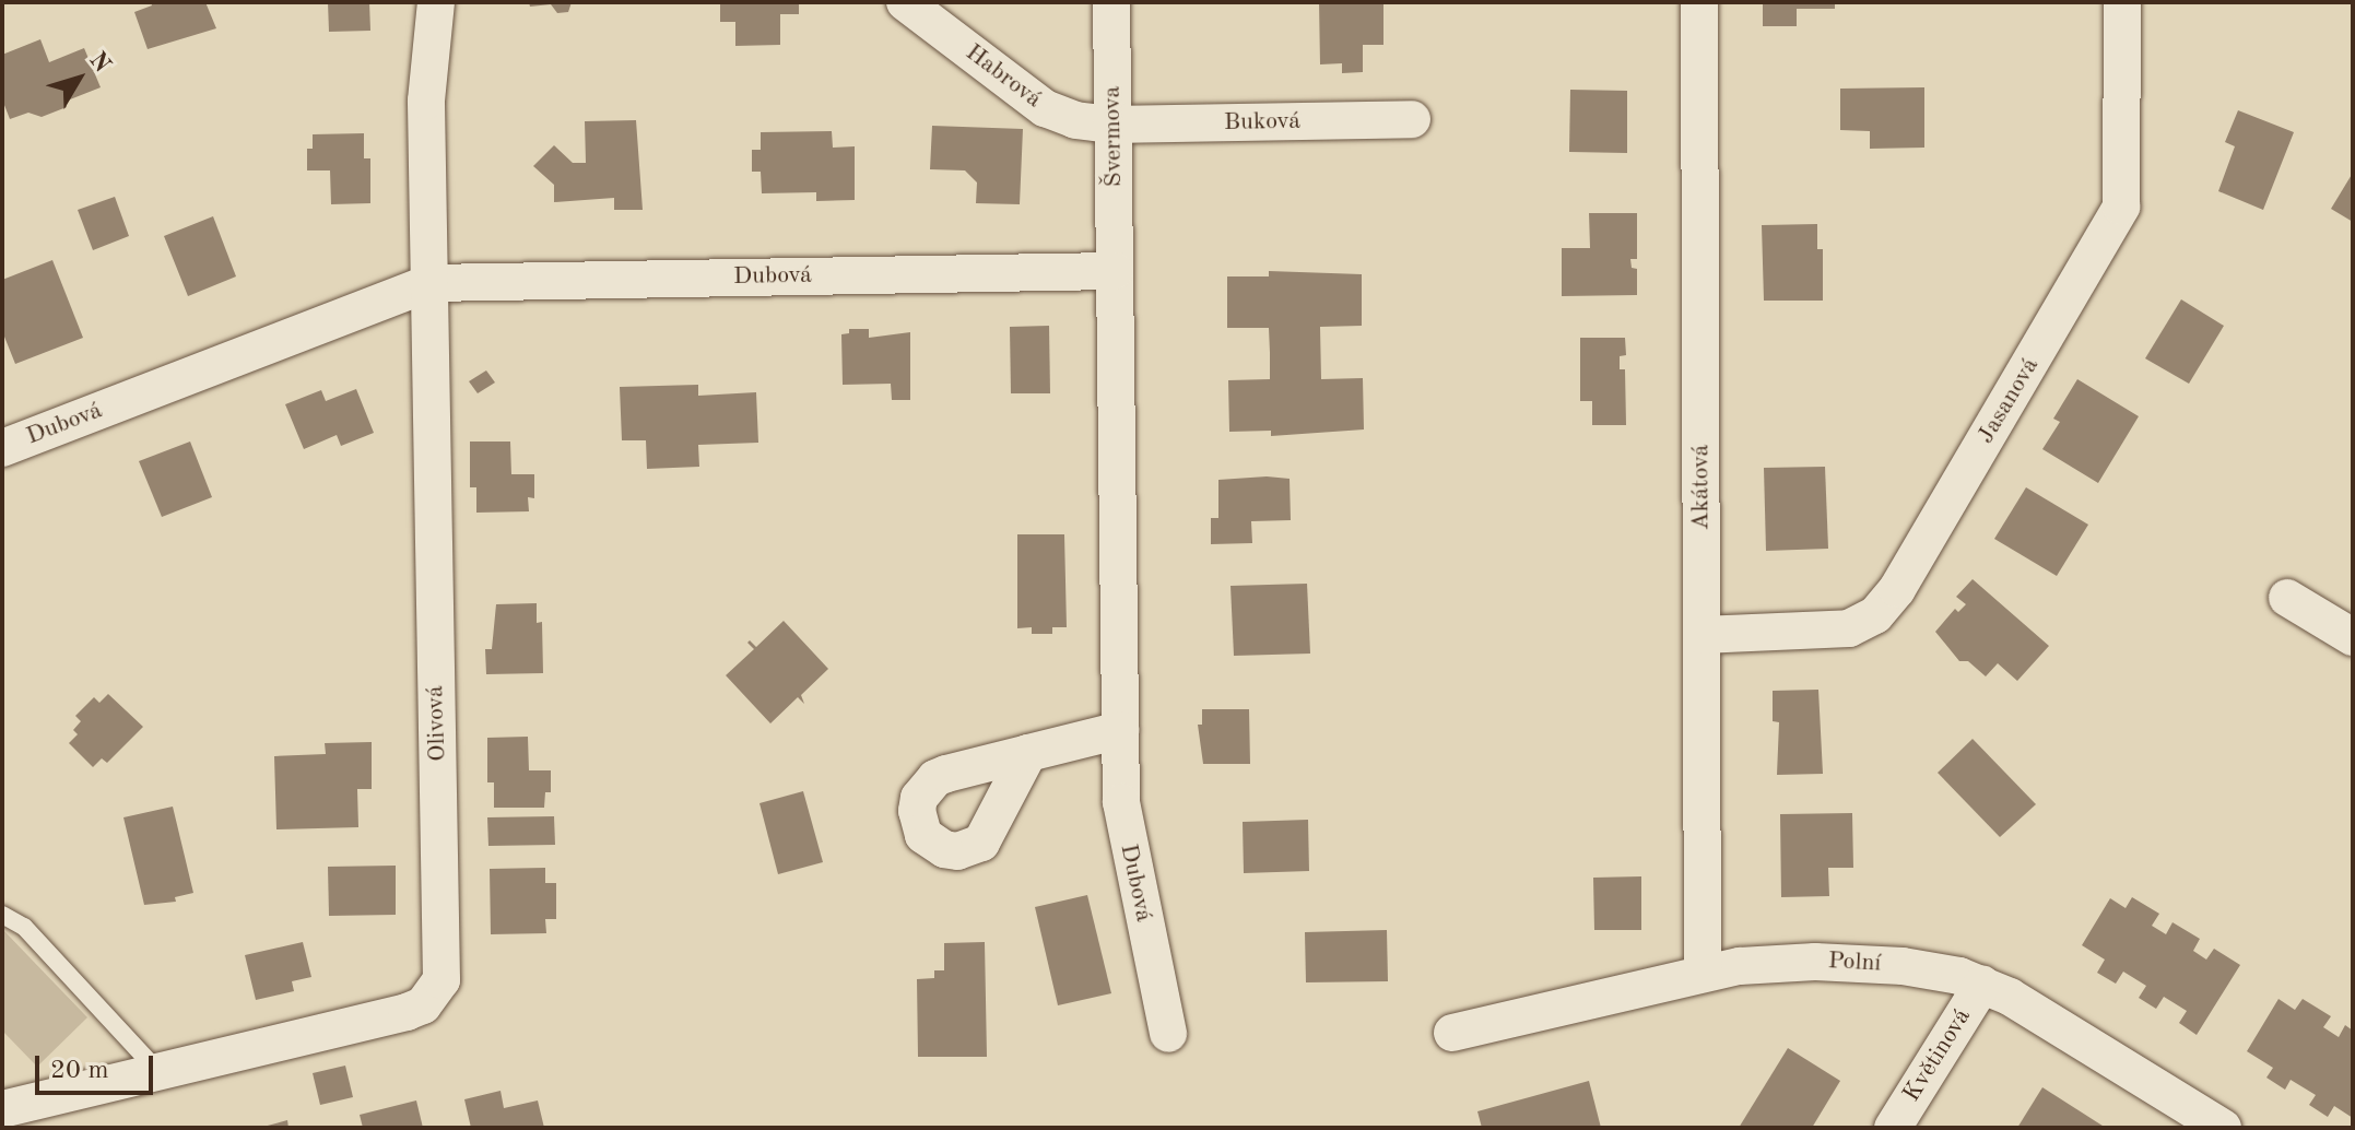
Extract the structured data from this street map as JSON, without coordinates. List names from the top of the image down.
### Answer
{
  "streets": {
    "street": [
      "Habrová",
      "Buková",
      "Švermova",
      "Dubová",
      "Jasanová",
      "Akátová",
      "Olivová",
      "Polní",
      "Květinová"
    ]
  },
  "crossings": [
    ["Habrová", "Buková"],
    ["Habrová", "Švermova"],
    ["Buková", "Švermova"],
    ["Švermova", "Dubová"],
    ["Dubová", "Olivová"],
    ["Jasanová", "Akátová"],
    ["Akátová", "Polní"],
    ["Polní", "Květinová"]
  ],
  "scale_bar": "20 m",
  "north": "top right"
}
